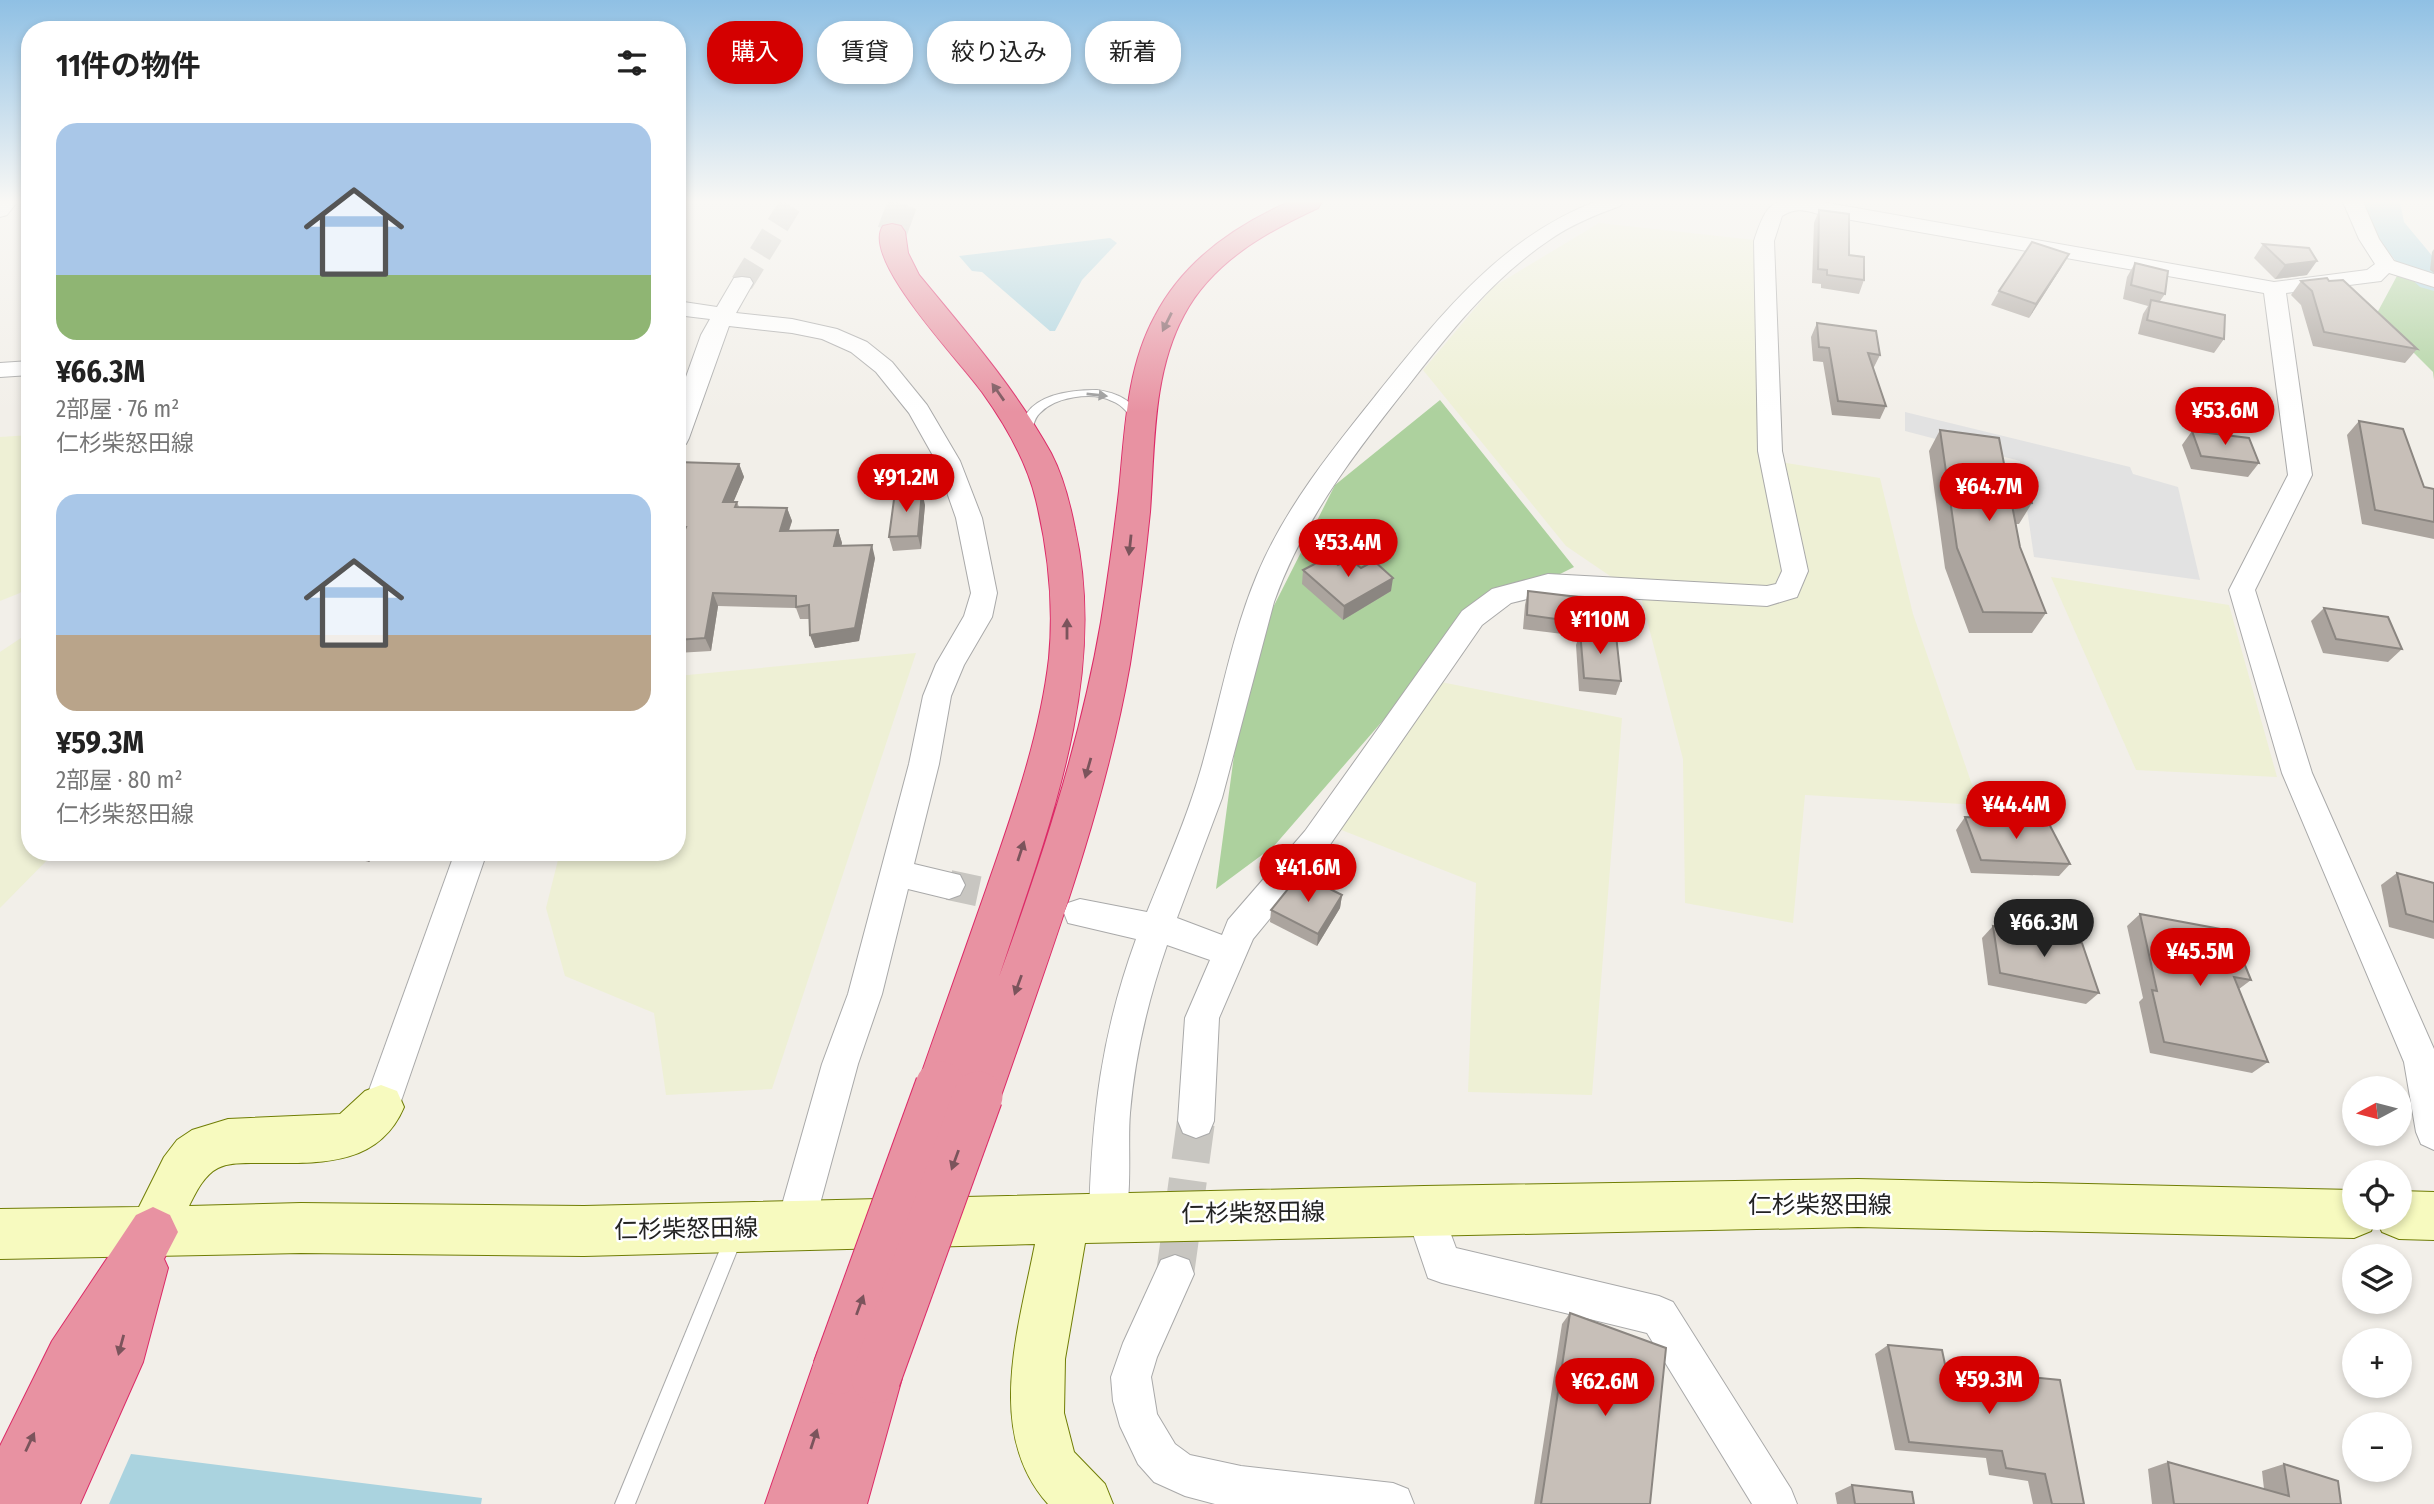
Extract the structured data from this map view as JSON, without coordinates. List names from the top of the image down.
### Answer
{
  "streets": {
    "main road": ["仁杉柴怒田線"]
  },
  "north": "left",
  "page": {
    "chip": [
      "購入",
      "賃貸",
      "絞り込み",
      "新着"
    ],
    "heading": "11件の物件",
    "list": [
      {
        "name": "¥66.3M",
        "note": "2部屋 · 76 m² · 仁杉柴怒田線"
      },
      {
        "name": "¥59.3M",
        "note": "2部屋 · 80 m² · 仁杉柴怒田線"
      }
    ],
    "price": [
      "¥53.6M",
      "¥91.2M",
      "¥64.7M",
      "¥53.4M",
      "¥110M",
      "¥44.4M",
      "¥41.6M",
      "¥66.3M",
      "¥45.5M",
      "¥59.3M",
      "¥62.6M"
    ],
    "map_buttons": ["+", "−"]
  }
}
